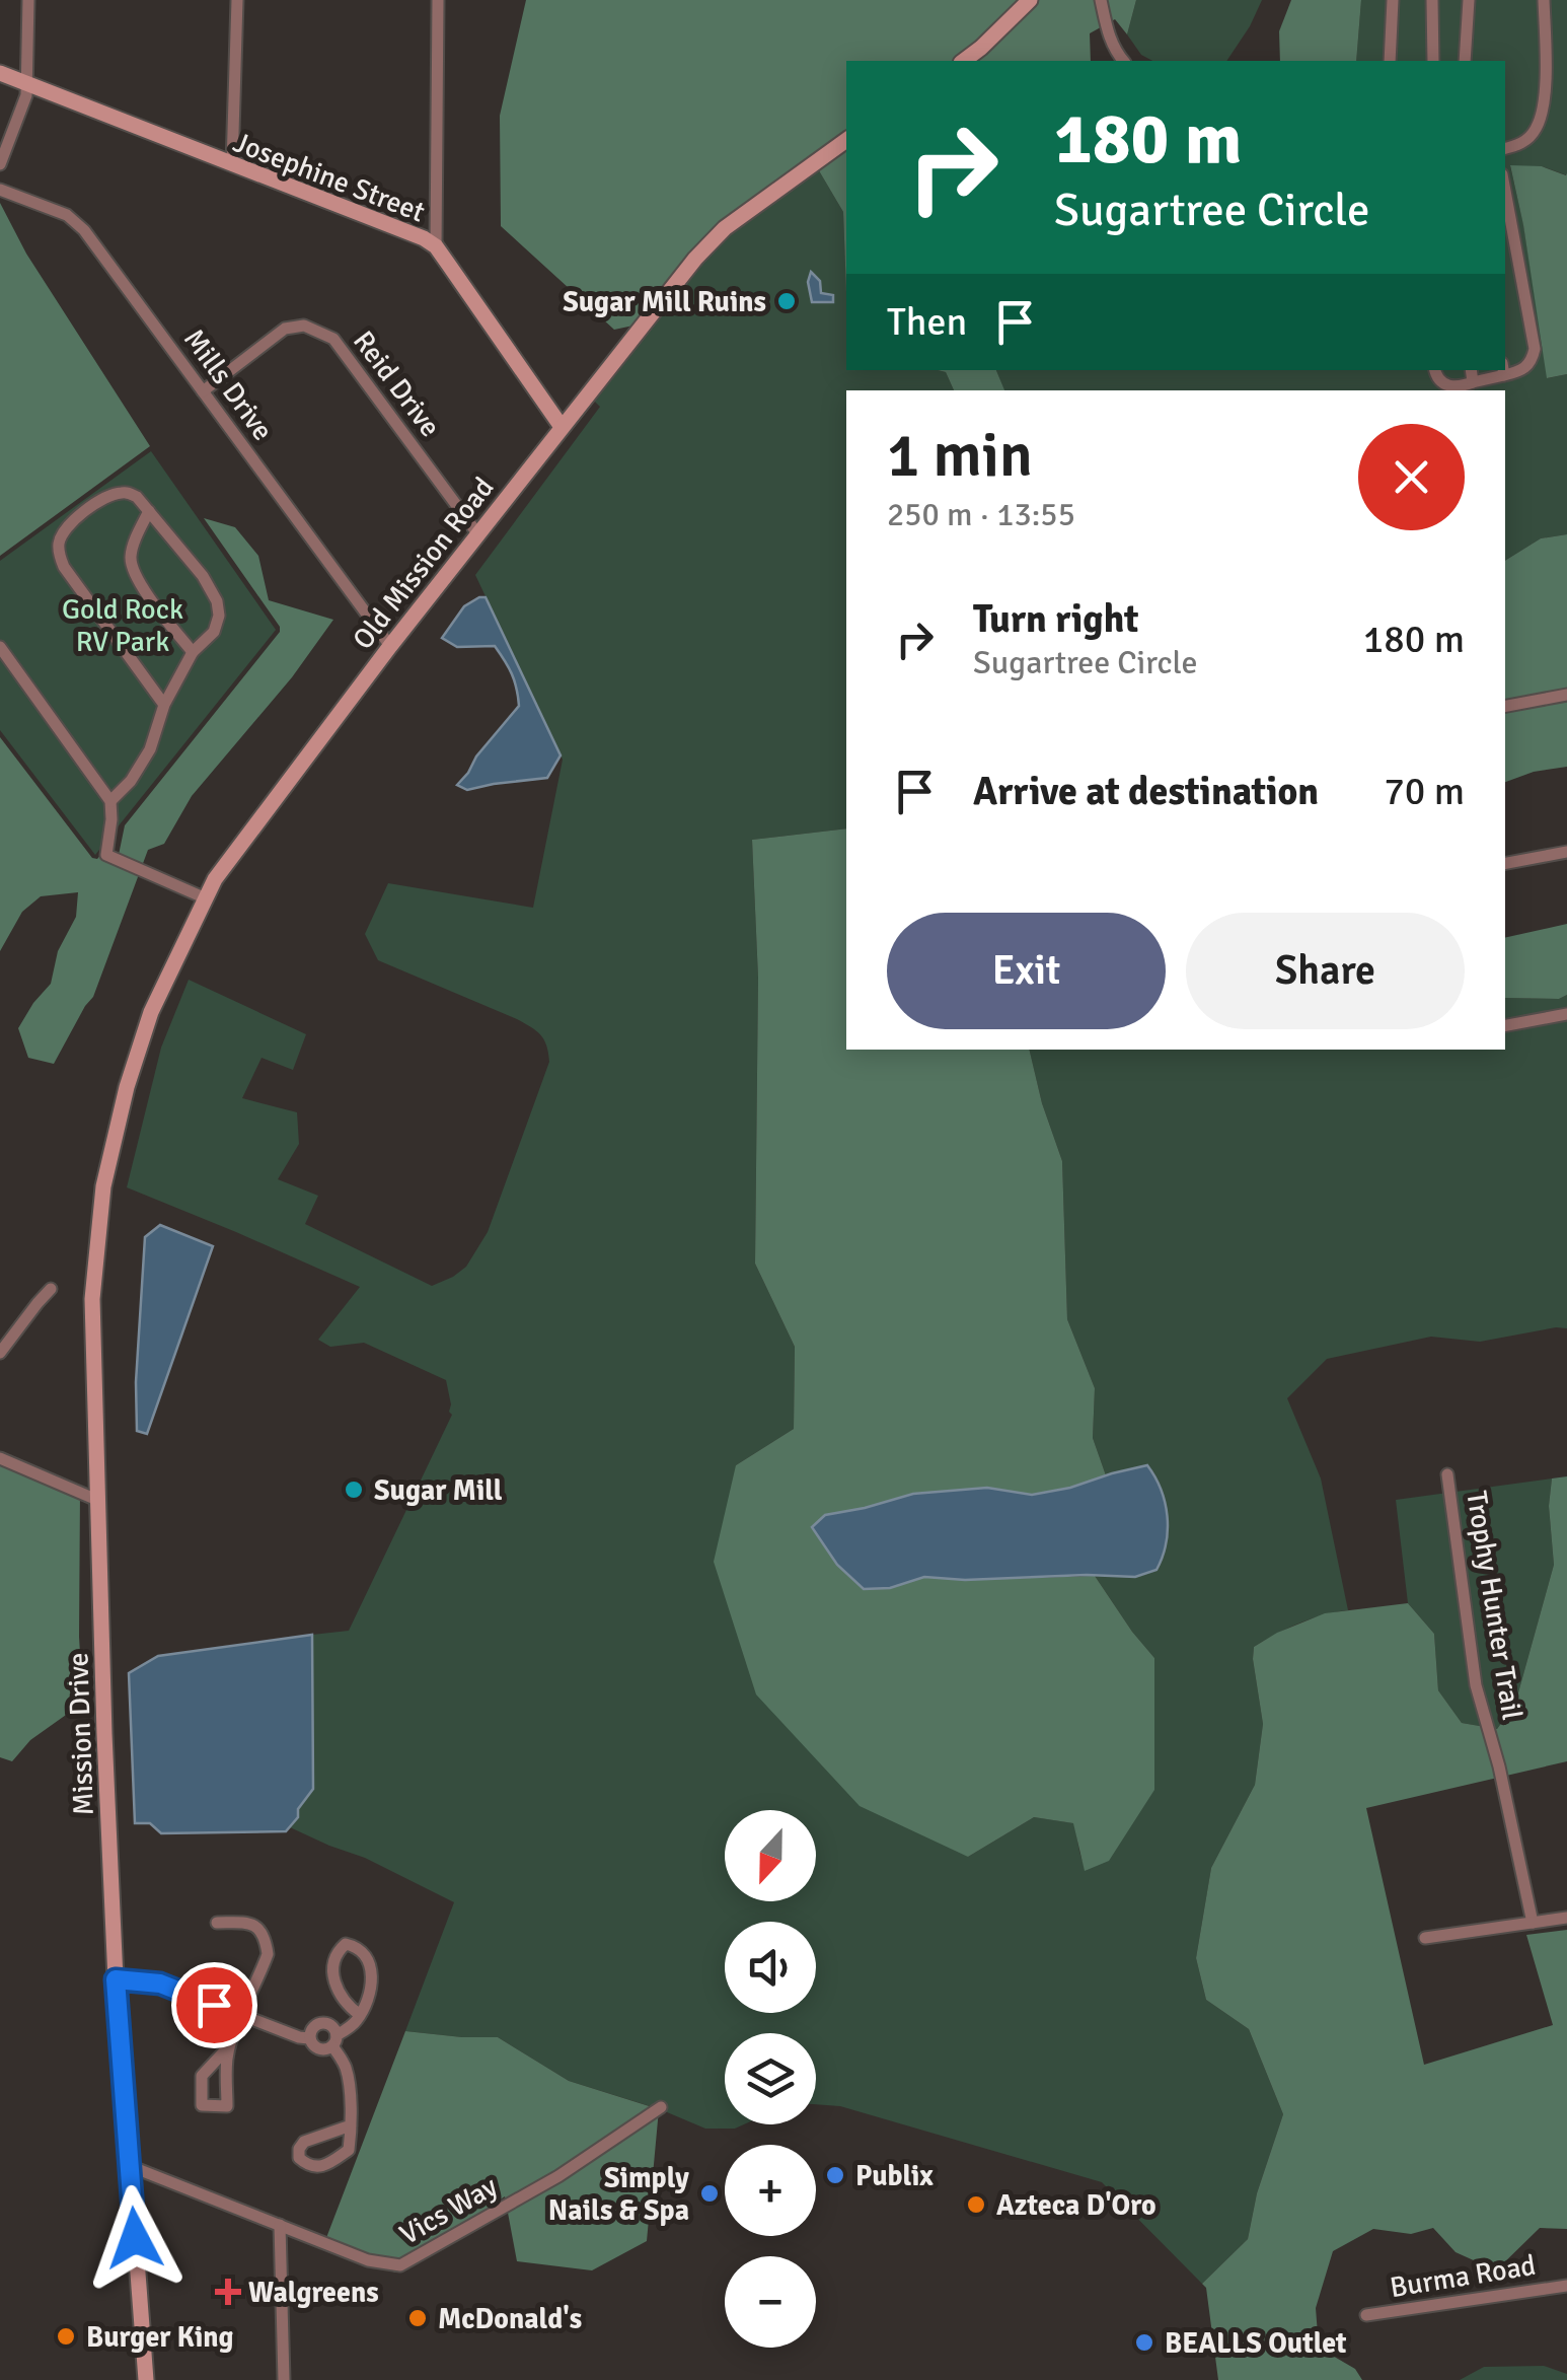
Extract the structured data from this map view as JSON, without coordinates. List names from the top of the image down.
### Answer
{
  "streets": {
    "street": [
      "Josephine Street",
      "Reid Drive",
      "Mills Drive",
      "Old Mission Road",
      "Trophy Hunter Trail",
      "Mission Drive",
      "Vics Way",
      "Burma Road"
    ]
  },
  "crossings": [
    ["Josephine Street", "Old Mission Road"],
    ["Reid Drive", "Mills Drive"],
    ["Reid Drive", "Old Mission Road"],
    ["Mills Drive", "Old Mission Road"],
    ["Old Mission Road", "Mission Drive"],
    ["Mission Drive", "Vics Way"]
  ],
  "parks": ["Gold Rock RV Park"],
  "places": {
    "other": [
      "Sugar Mill Ruins",
      "Sugar Mill",
      "Publix",
      "Simply Nails & Spa",
      "Azteca D'Oro",
      "McDonald's",
      "Burger King",
      "BEALLS Outlet"
    ],
    "health": ["Walgreens"]
  },
  "north": "bottom",
  "page": {
    "turn": ["180 m", "Sugartree Circle"],
    "then": "Then",
    "heading": ["1 min", "250 m · 13:55"],
    "list": [
      {
        "name": "Turn right",
        "note": "Sugartree Circle",
        "value": "180 m"
      },
      {
        "name": "Arrive at destination",
        "value": "70 m"
      }
    ],
    "buttons": ["Exit", "Share"],
    "map_buttons": ["+", "−"]
  }
}
